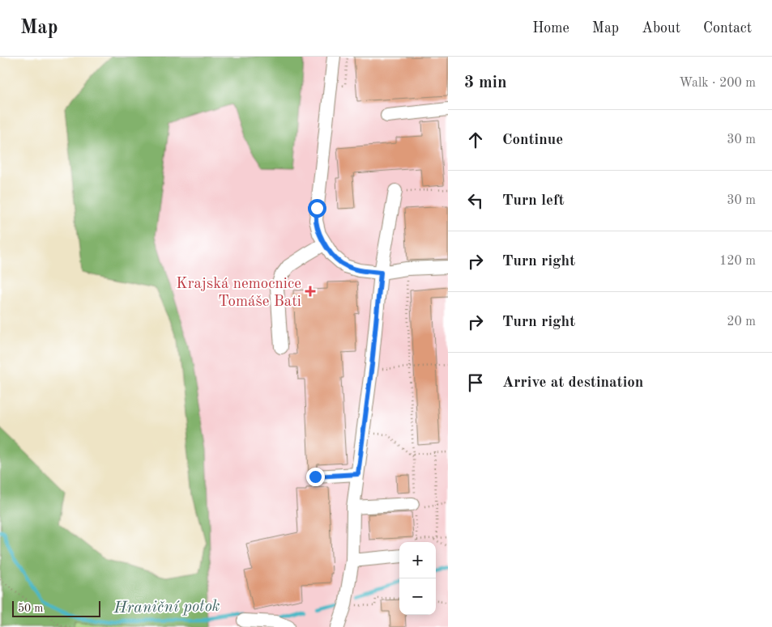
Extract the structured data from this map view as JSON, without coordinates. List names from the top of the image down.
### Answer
{
  "water": ["Hraniční potok"],
  "places": {
    "health": ["Krajská nemocnice Tomáše Bati"]
  },
  "scale_bar": "50 m",
  "page": {
    "header": "Map",
    "nav": [
      "Home",
      "Map",
      "About",
      "Contact"
    ],
    "heading": ["3 min", "Walk · 200 m"],
    "list": [
      ["Continue", "30 m"],
      ["Turn left", "30 m"],
      ["Turn right", "120 m"],
      ["Turn right", "20 m"],
      "Arrive at destination"
    ],
    "map_buttons": ["+", "−"],
    "scale": "50 m"
  }
}
